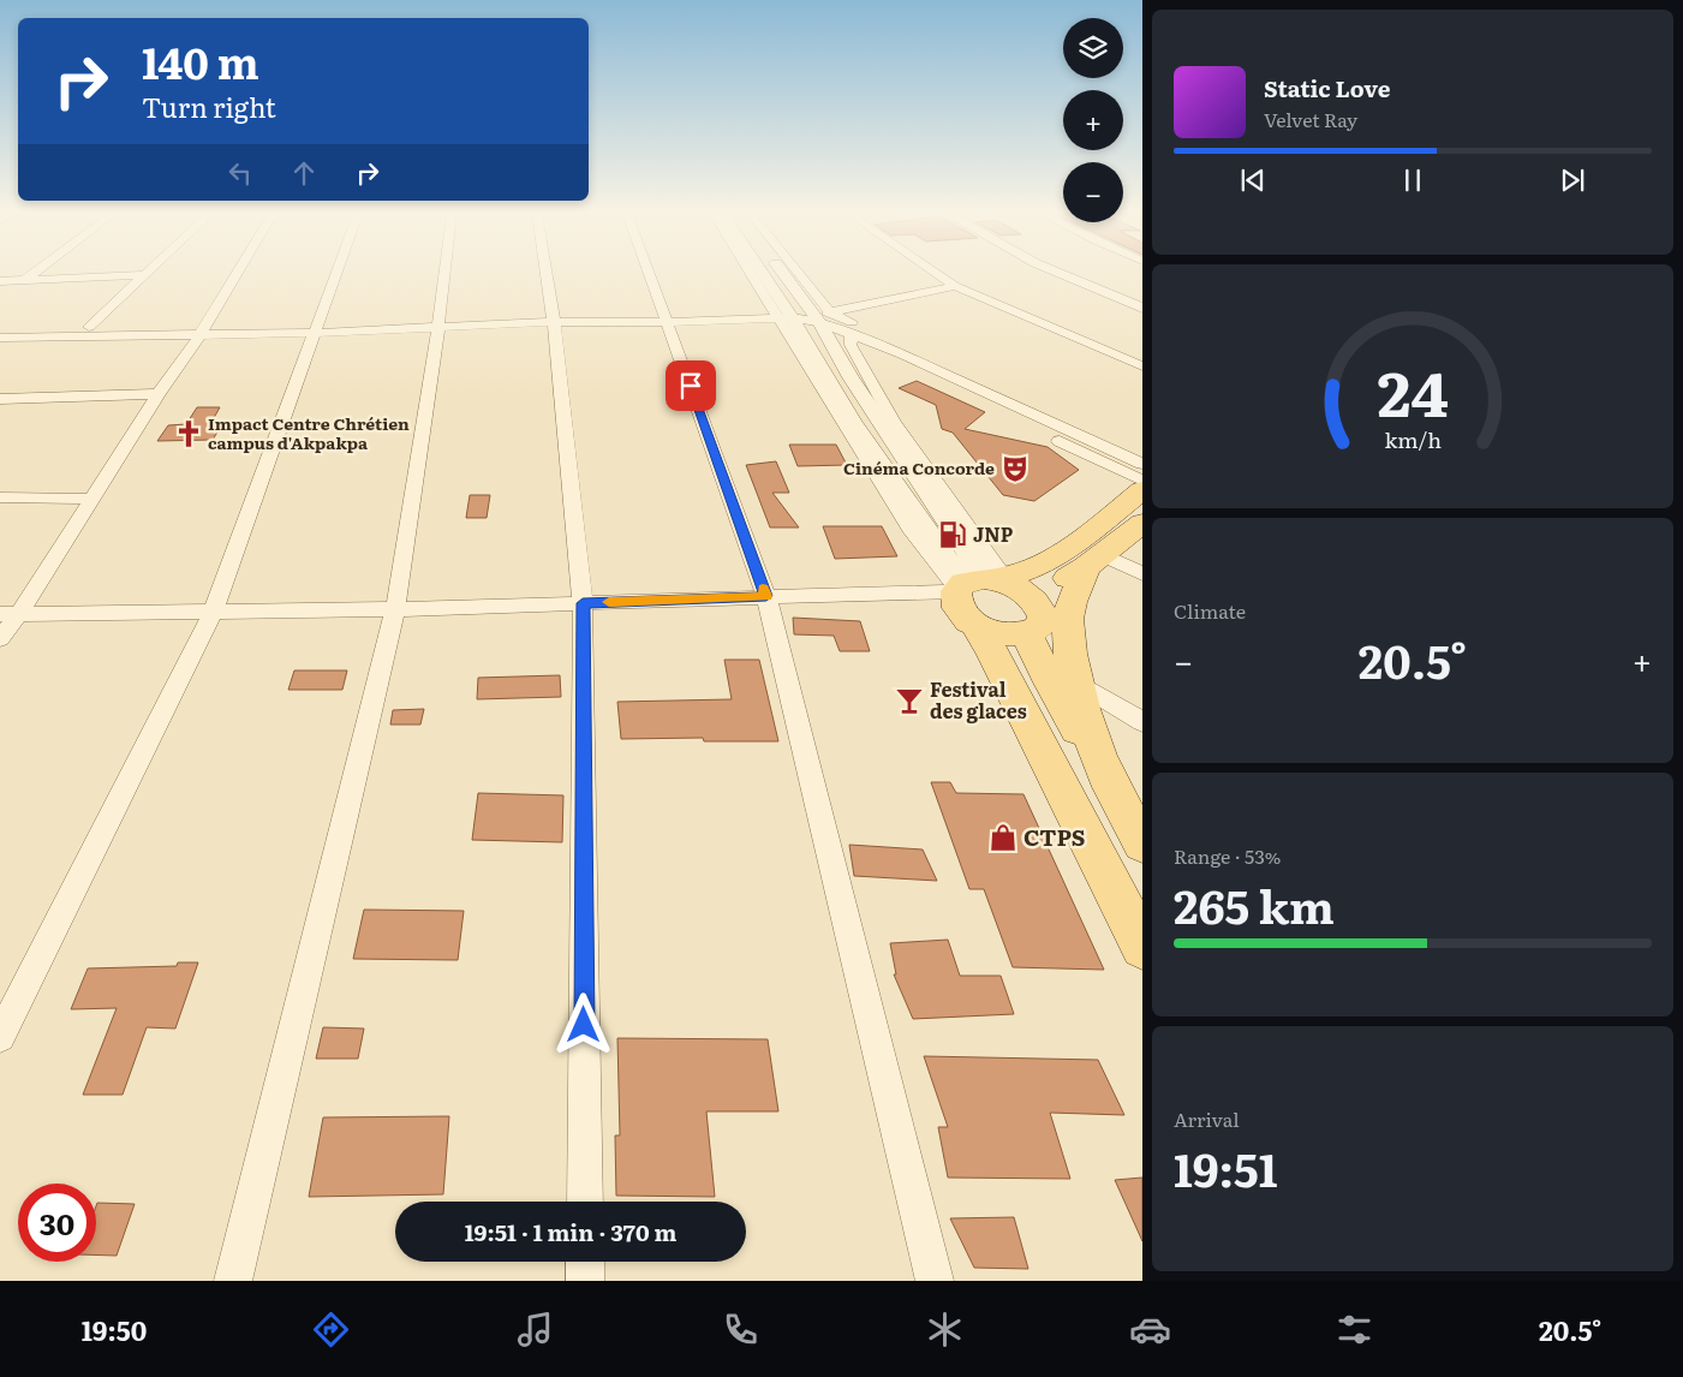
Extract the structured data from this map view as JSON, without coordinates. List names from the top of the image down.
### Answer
{
  "places": {
    "church": ["Impact Centre Chrétien campus d'Akpakpa"],
    "theatre": ["Cinéma Concorde"],
    "fuel station": ["JNP"],
    "bar": ["Festival des glaces"],
    "shop": ["CTPS"]
  },
  "page": {
    "map_buttons": ["+", "−"],
    "turn": ["140 m", "Turn right"],
    "song": ["Static Love", "Velvet Ray"],
    "tile": [
      "Climate",
      ["Range · 53%", "265 km"],
      ["Arrival", "19:51"]
    ],
    "heat": ["−", "20.5°", "+"],
    "limit": "30",
    "trip": "19:51 · 1 min · 370 m",
    "tabs": ["19:50", "20.5°"],
    "gauge": ["24", "km/h"]
  }
}
